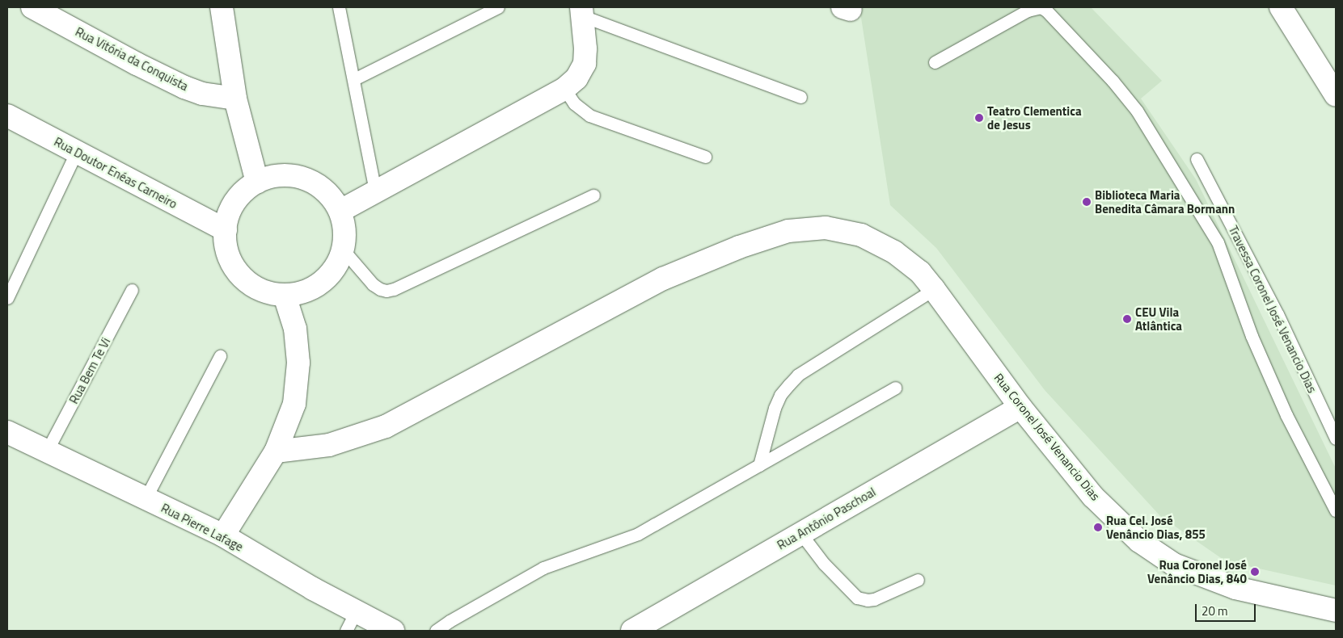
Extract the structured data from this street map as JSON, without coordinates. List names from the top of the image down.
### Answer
{
  "streets": {
    "street": [
      "Rua Vitória da Conquista",
      "Rua Doutor Enéas Carneiro",
      "Rua Coronel José Venancio Dias",
      "Rua Antônio Paschoal",
      "Rua Pierre Lafage"
    ],
    "lane": ["Travessa Coronel José Venancio Dias", "Rua Bem Te Vi"]
  },
  "crossings": [
    ["Rua Bem Te Vi", "Rua Pierre Lafage"],
    ["Rua Coronel José Venancio Dias", "Rua Antônio Paschoal"]
  ],
  "places": [
    "Teatro Clementica de Jesus",
    "Biblioteca Maria Benedita Câmara Bormann",
    "CEU Vila Atlântica",
    "Rua Cel. José Venâncio Dias, 855",
    "Rua Coronel José Venâncio Dias, 840"
  ],
  "scale_bar": "20 m"
}
